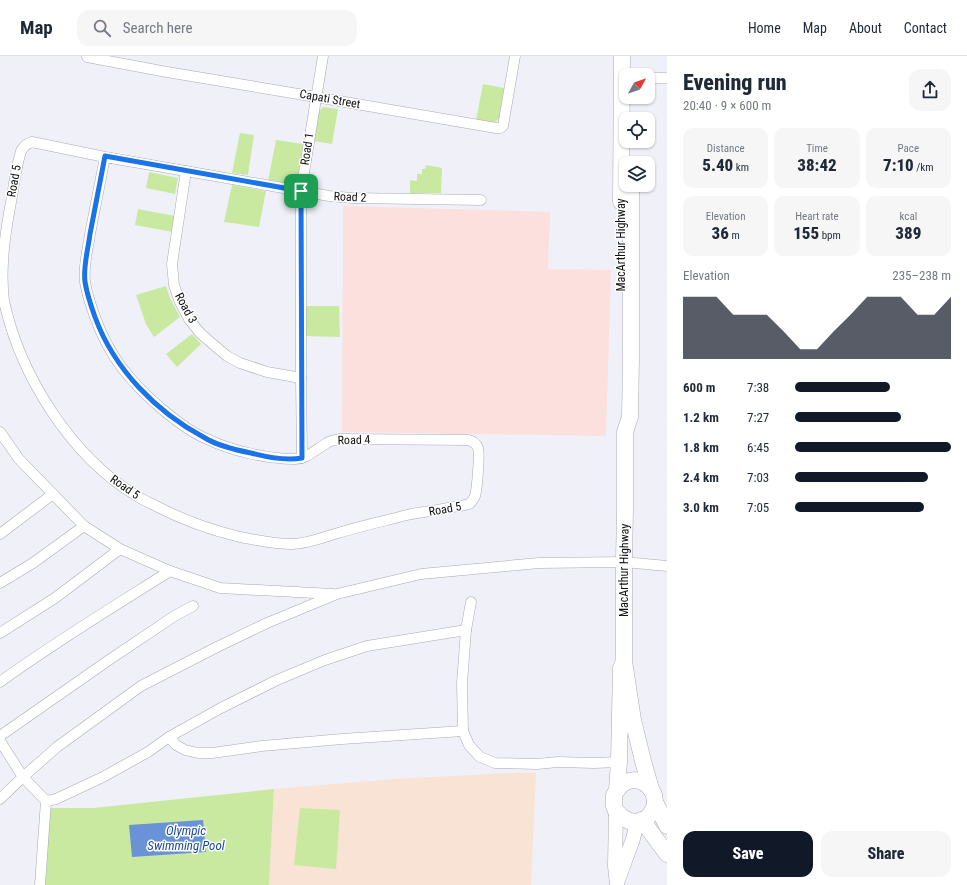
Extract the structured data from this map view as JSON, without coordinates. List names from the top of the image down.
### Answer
{
  "streets": {
    "highway": ["MacArthur Highway"],
    "street": [
      "Capati Street",
      "Road 1",
      "Road 5",
      "Road 2",
      "Road 3",
      "Road 4"
    ]
  },
  "crossings": [
    ["Capati Street", "Road 1"],
    ["Road 1", "Road 2"],
    ["Road 1", "Road 3"],
    ["Road 1", "Road 4"],
    ["Road 5", "Road 2"],
    ["Road 5", "Road 4"],
    ["Road 2", "Road 3"],
    ["Road 2", "Road 4"]
  ],
  "water": ["Olympic Swimming Pool"],
  "north": "top right",
  "page": {
    "header": "Map",
    "search": "Search here",
    "nav": [
      "Home",
      "Map",
      "About",
      "Contact"
    ],
    "heading": ["Evening run", "20:40 · 9 × 600 m"],
    "stats": [
      ["Distance", "5.40 km"],
      ["Time", "38:42"],
      ["Pace", "7:10 /km"],
      ["Elevation", "36 m"],
      ["Heart rate", "155 bpm"],
      ["kcal", "389"]
    ],
    "chart": ["Elevation", "235–238 m"],
    "list": [
      {
        "name": "600 m",
        "note": "7:38"
      },
      {
        "name": "1.2 km",
        "note": "7:27"
      },
      {
        "name": "1.8 km",
        "note": "6:45"
      },
      {
        "name": "2.4 km",
        "note": "7:03"
      },
      {
        "name": "3.0 km",
        "note": "7:05"
      }
    ],
    "buttons": ["Save", "Share"]
  }
}
